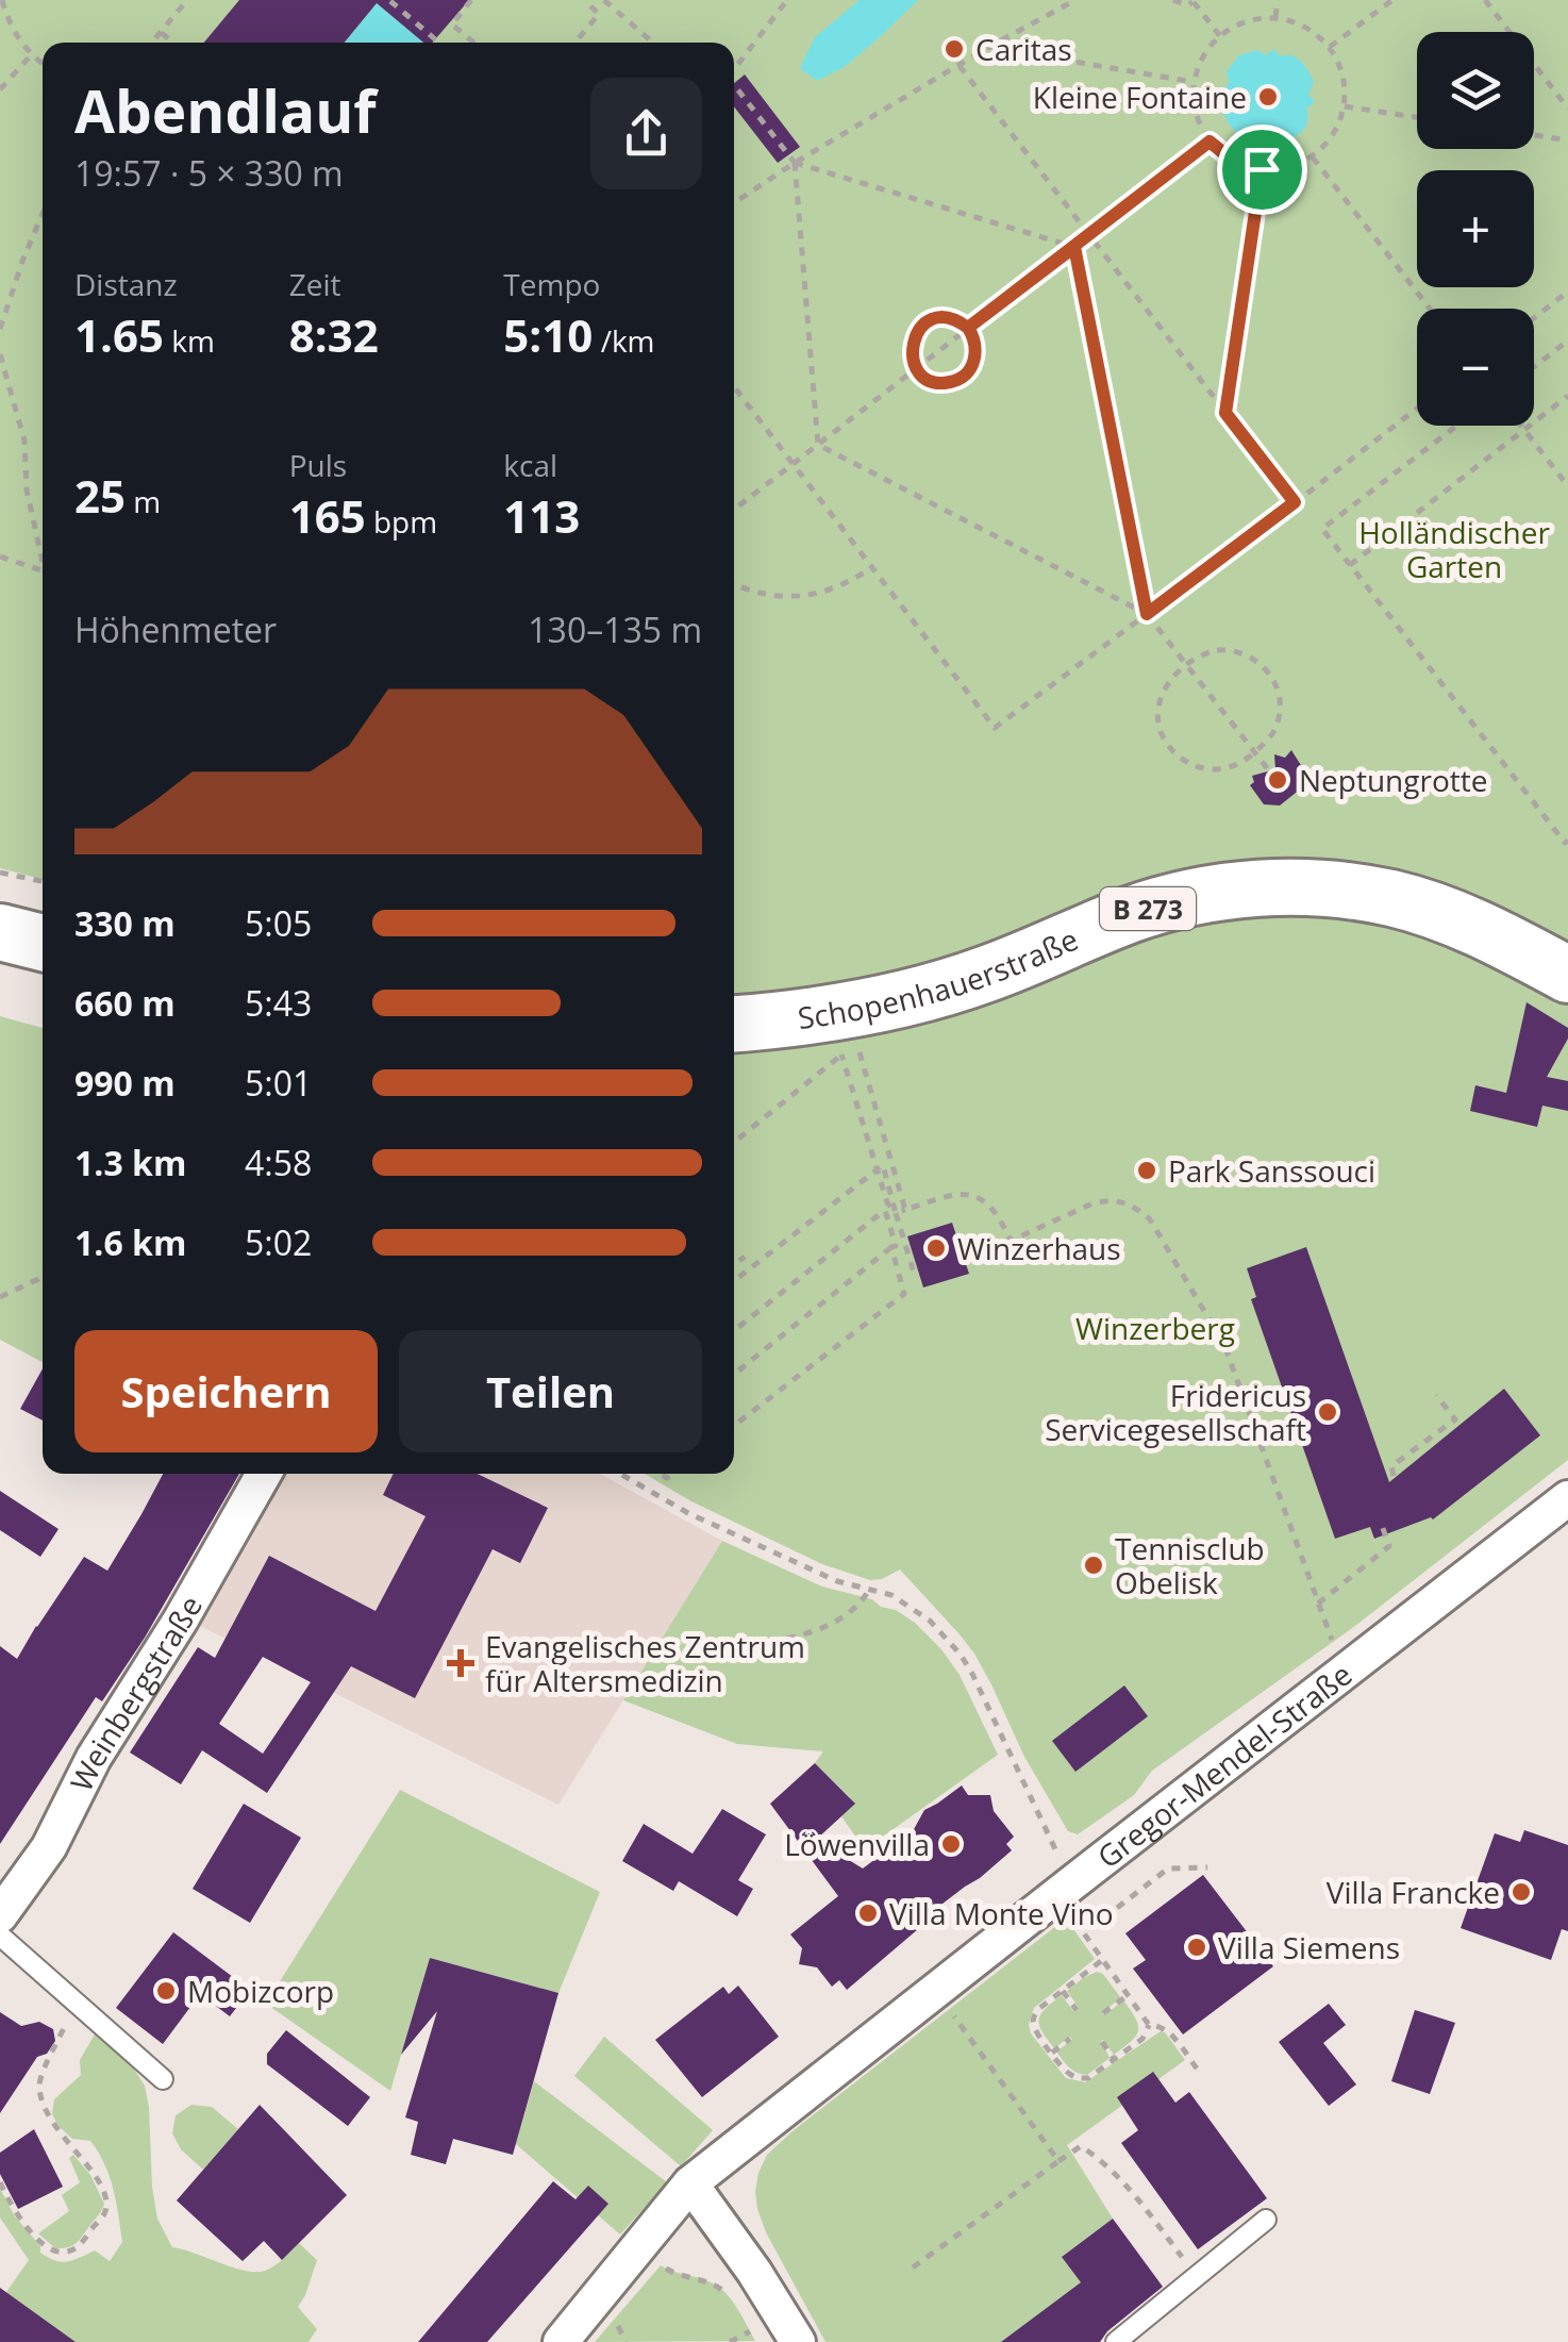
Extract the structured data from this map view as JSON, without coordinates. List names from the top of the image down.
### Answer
{
  "streets": {
    "main road": ["B 273", "Schopenhauerstraße"],
    "street": ["Weinbergstraße", "Gregor-Mendel-Straße"]
  },
  "parks": ["Holländischer Garten", "Winzerberg"],
  "places": {
    "other": [
      "Caritas",
      "Kleine Fontaine",
      "Neptungrotte",
      "Park Sanssouci",
      "Winzerhaus",
      "Fridericus Servicegesellschaft",
      "Tennisclub Obelisk",
      "Löwenvilla",
      "Villa Francke",
      "Villa Monte Vino",
      "Villa Siemens",
      "Mobizcorp"
    ],
    "health": ["Evangelisches Zentrum für Altersmedizin"]
  },
  "page": {
    "map_buttons": ["+", "−"],
    "heading": ["Abendlauf", "19:57 · 5 × 330 m"],
    "stats": [
      ["Distanz", "1.65 km"],
      ["Zeit", "8:32"],
      ["Tempo", "5:10 /km"],
      ["25 m"],
      ["Puls", "165 bpm"],
      ["kcal", "113"]
    ],
    "chart": ["Höhenmeter", "130–135 m"],
    "list": [
      {
        "name": "330 m",
        "note": "5:05"
      },
      {
        "name": "660 m",
        "note": "5:43"
      },
      {
        "name": "990 m",
        "note": "5:01"
      },
      {
        "name": "1.3 km",
        "note": "4:58"
      },
      {
        "name": "1.6 km",
        "note": "5:02"
      }
    ],
    "buttons": ["Speichern", "Teilen"]
  }
}
